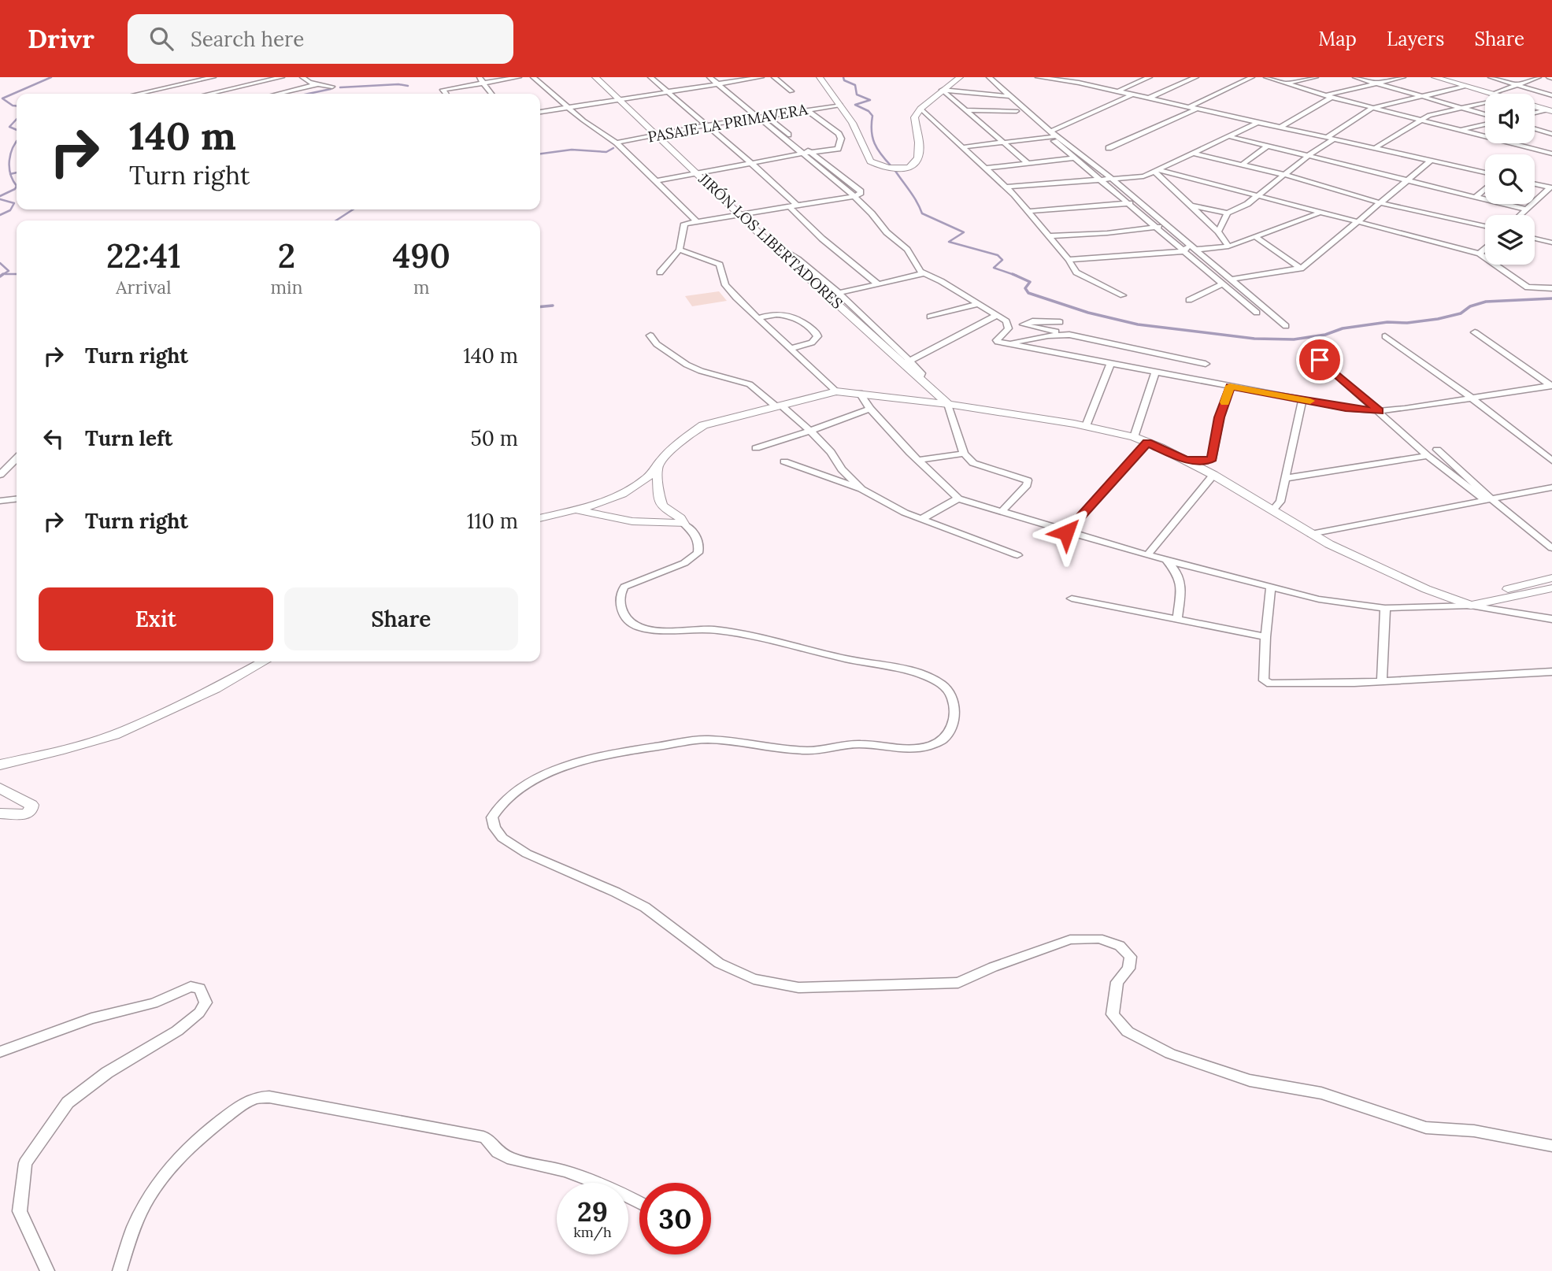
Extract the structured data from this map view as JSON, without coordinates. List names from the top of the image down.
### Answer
{
  "streets": {
    "street": ["PASAJE LA PRIMAVERA", "JIRÓN LOS LIBERTADORES"]
  },
  "crossings": [
    ["PASAJE LA PRIMAVERA", "JIRÓN LOS LIBERTADORES"]
  ],
  "page": {
    "header": "Drivr",
    "search": "Search here",
    "nav": ["Map", "Layers", "Share"],
    "turn": ["140 m", "Turn right"],
    "eta": [
      "22:41",
      "Arrival",
      "2",
      "min",
      "490",
      "m"
    ],
    "list": [
      {
        "name": "Turn right",
        "value": "140 m"
      },
      {
        "name": "Turn left",
        "value": "50 m"
      },
      {
        "name": "Turn right",
        "value": "110 m"
      }
    ],
    "buttons": ["Exit", "Share"],
    "speed": "29 km/h",
    "limit": "30"
  }
}
